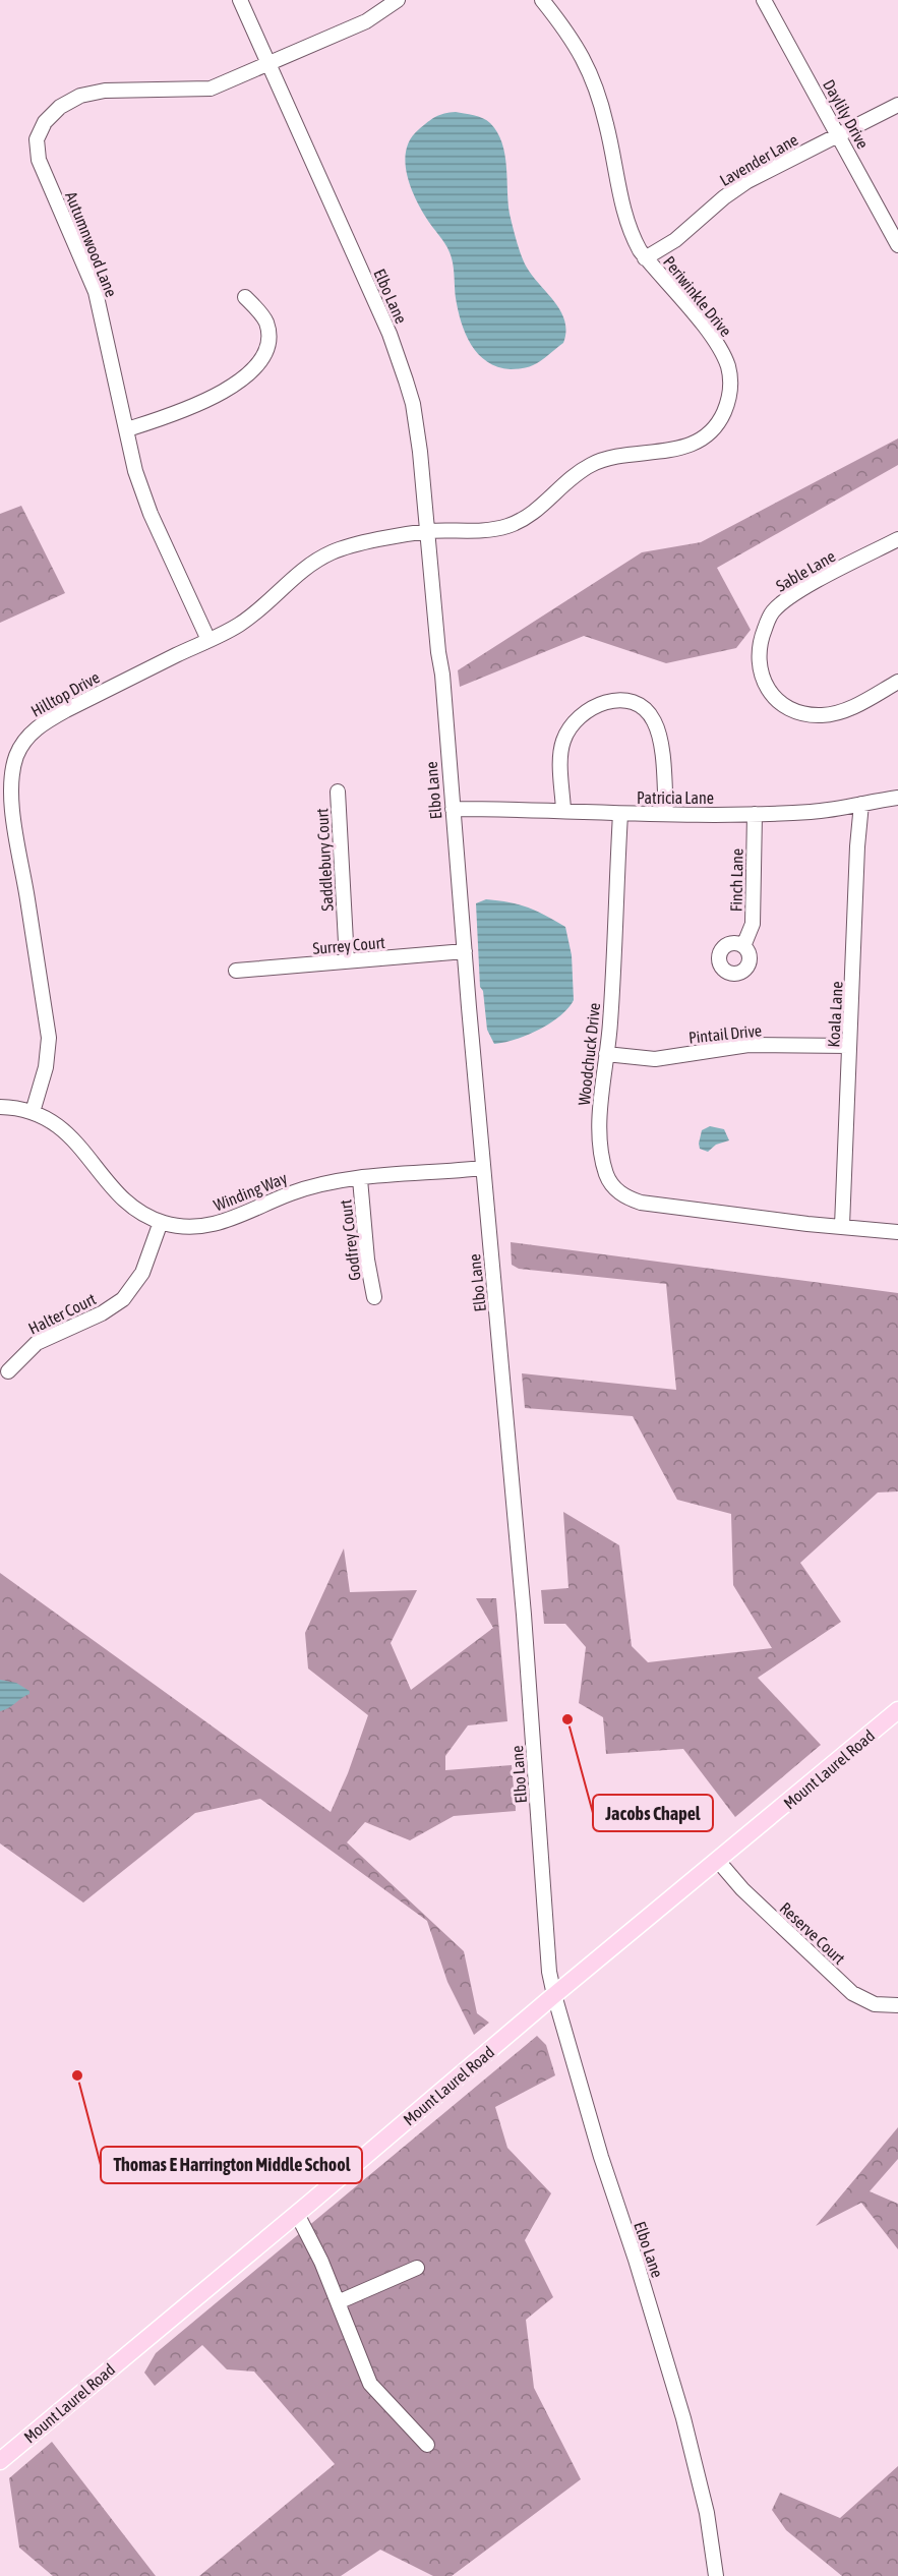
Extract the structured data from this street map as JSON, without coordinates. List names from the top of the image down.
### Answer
{
  "streets": {
    "main road": ["Mount Laurel Road"],
    "street": [
      "Daylily Drive",
      "Lavender Lane",
      "Autumnwood Lane",
      "Elbo Lane",
      "Periwinkle Drive",
      "Sable Lane",
      "Hilltop Drive",
      "Patricia Lane",
      "Saddlebury Court",
      "Finch Lane",
      "Surrey Court",
      "Koala Lane",
      "Pintail Drive",
      "Woodchuck Drive",
      "Winding Way",
      "Godfrey Court",
      "Halter Court",
      "Reserve Court"
    ]
  },
  "crossings": [
    ["Daylily Drive", "Lavender Lane"],
    ["Lavender Lane", "Periwinkle Drive"],
    ["Autumnwood Lane", "Elbo Lane"],
    ["Autumnwood Lane", "Hilltop Drive"],
    ["Elbo Lane", "Periwinkle Drive"],
    ["Elbo Lane", "Hilltop Drive"],
    ["Elbo Lane", "Patricia Lane"],
    ["Elbo Lane", "Surrey Court"],
    ["Elbo Lane", "Winding Way"],
    ["Elbo Lane", "Mount Laurel Road"],
    ["Periwinkle Drive", "Hilltop Drive"],
    ["Hilltop Drive", "Winding Way"],
    ["Patricia Lane", "Finch Lane"],
    ["Patricia Lane", "Koala Lane"],
    ["Patricia Lane", "Woodchuck Drive"],
    ["Saddlebury Court", "Surrey Court"],
    ["Koala Lane", "Pintail Drive"],
    ["Koala Lane", "Woodchuck Drive"],
    ["Pintail Drive", "Woodchuck Drive"],
    ["Winding Way", "Godfrey Court"],
    ["Winding Way", "Halter Court"],
    ["Mount Laurel Road", "Reserve Court"]
  ],
  "places": ["Jacobs Chapel", "Thomas E Harrington Middle School"]
}
